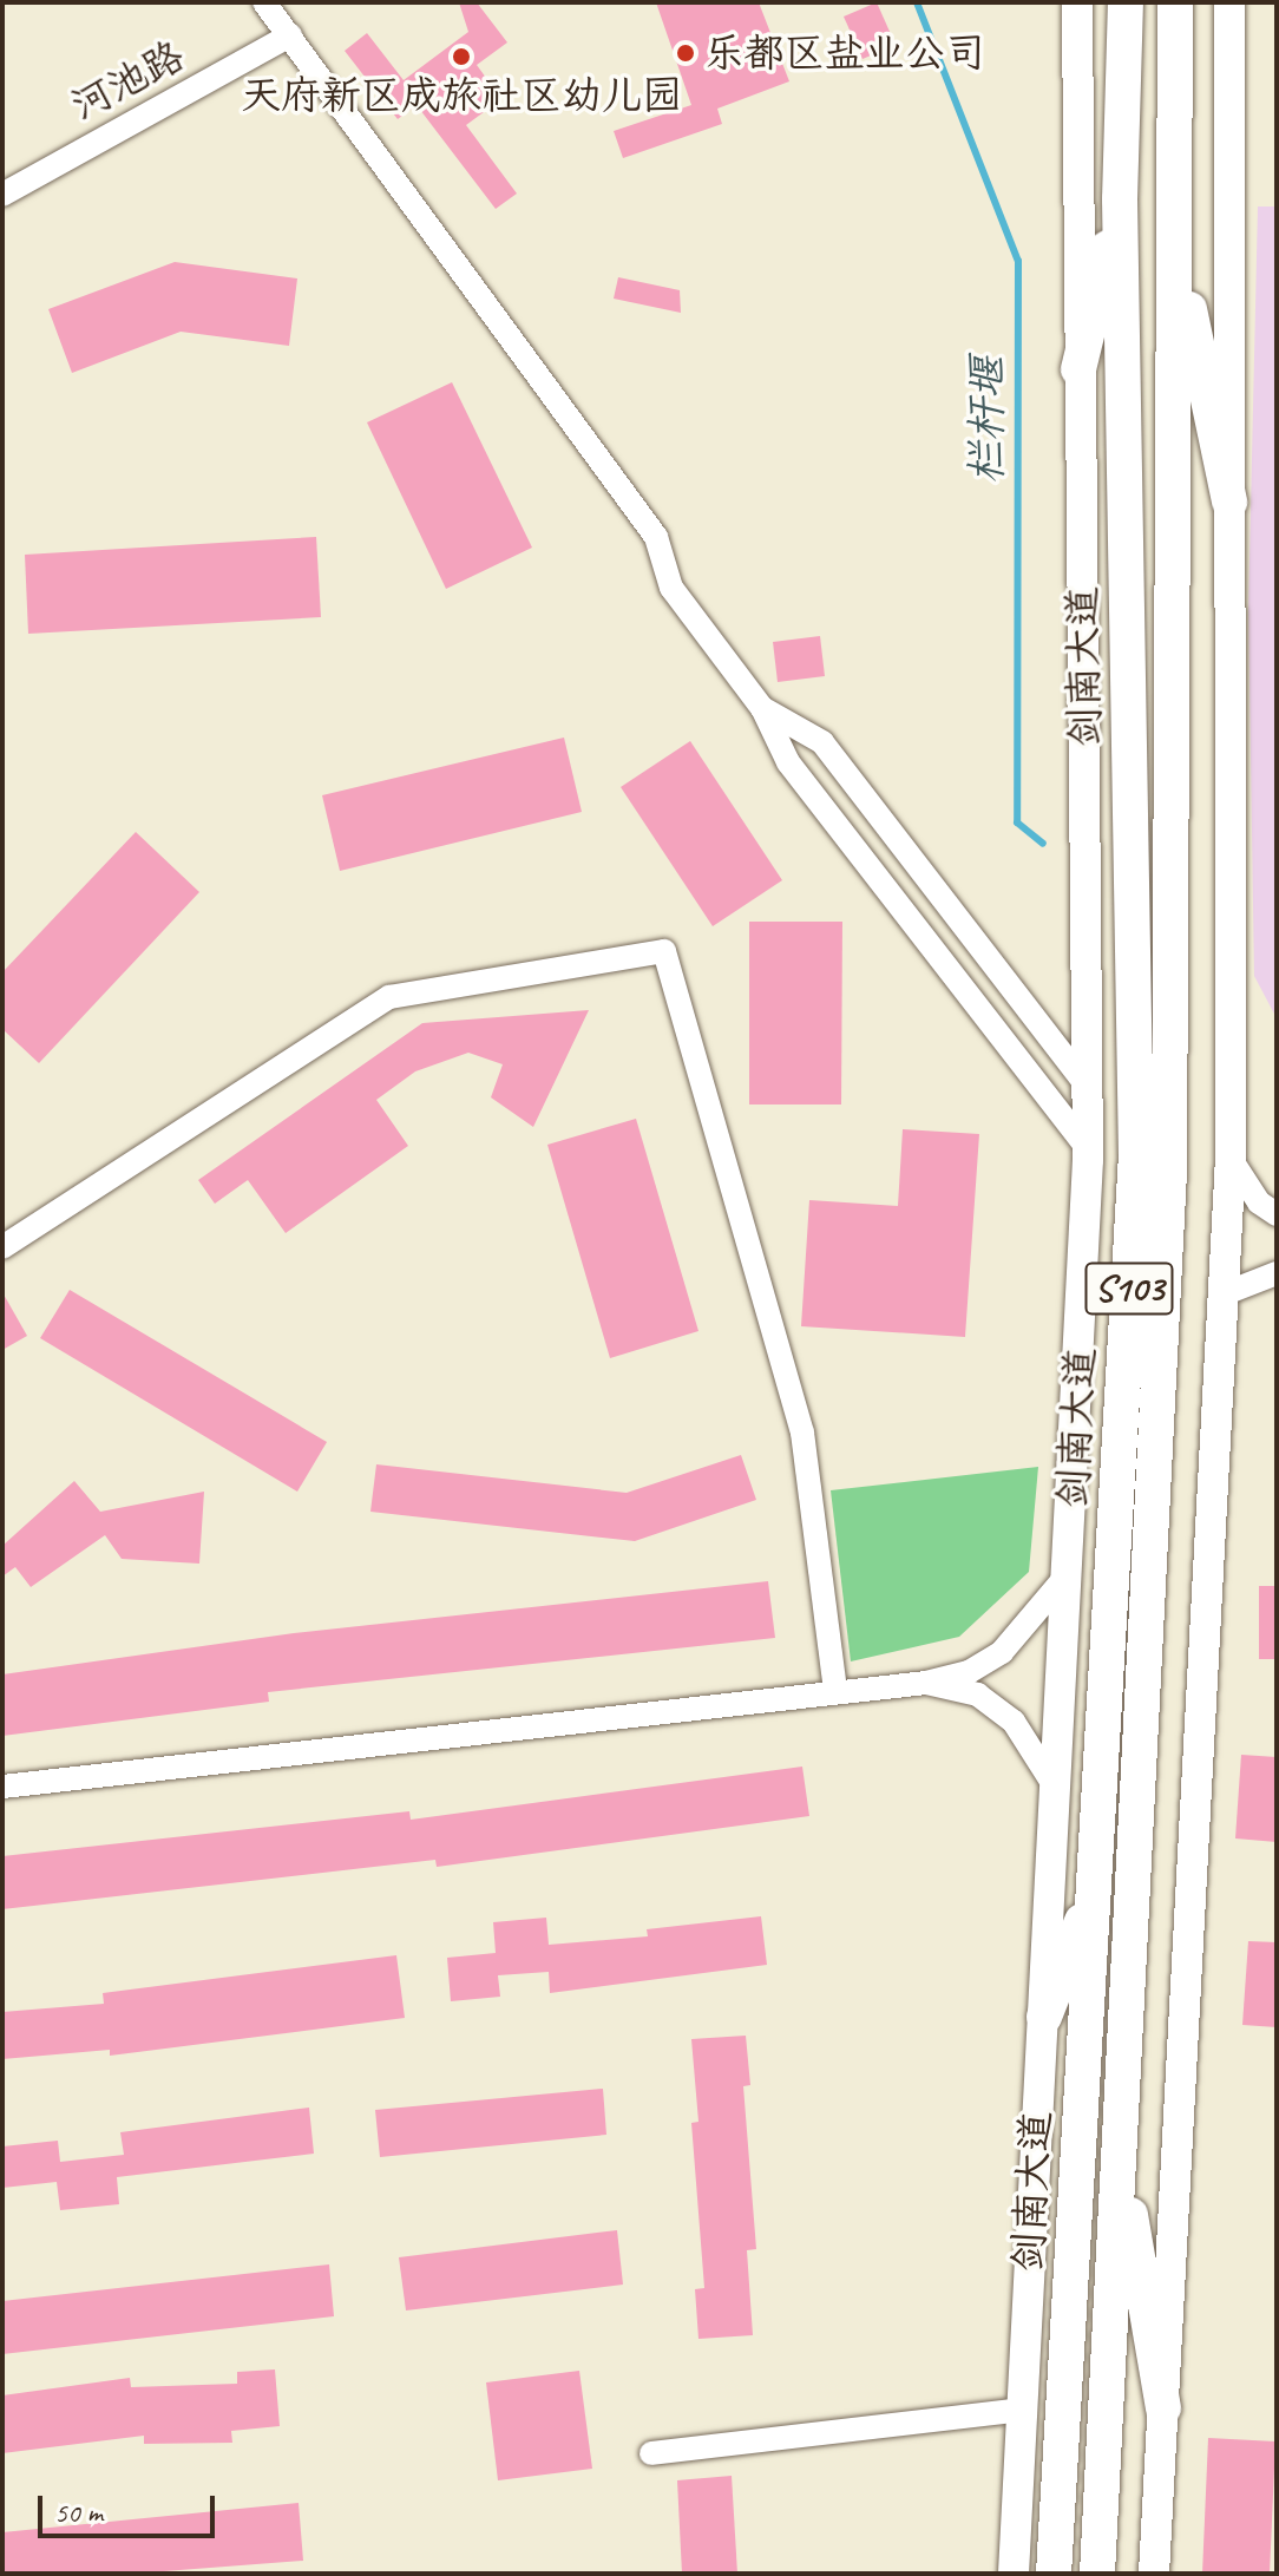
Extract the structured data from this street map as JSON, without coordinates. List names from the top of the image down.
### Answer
{
  "streets": {
    "highway": ["剑南大道", "S103"],
    "street": ["河池路"]
  },
  "water": ["栏杆堰"],
  "places": ["乐都区盐业公司", "天府新区成旅社区幼儿园"],
  "scale_bar": "50 m"
}
